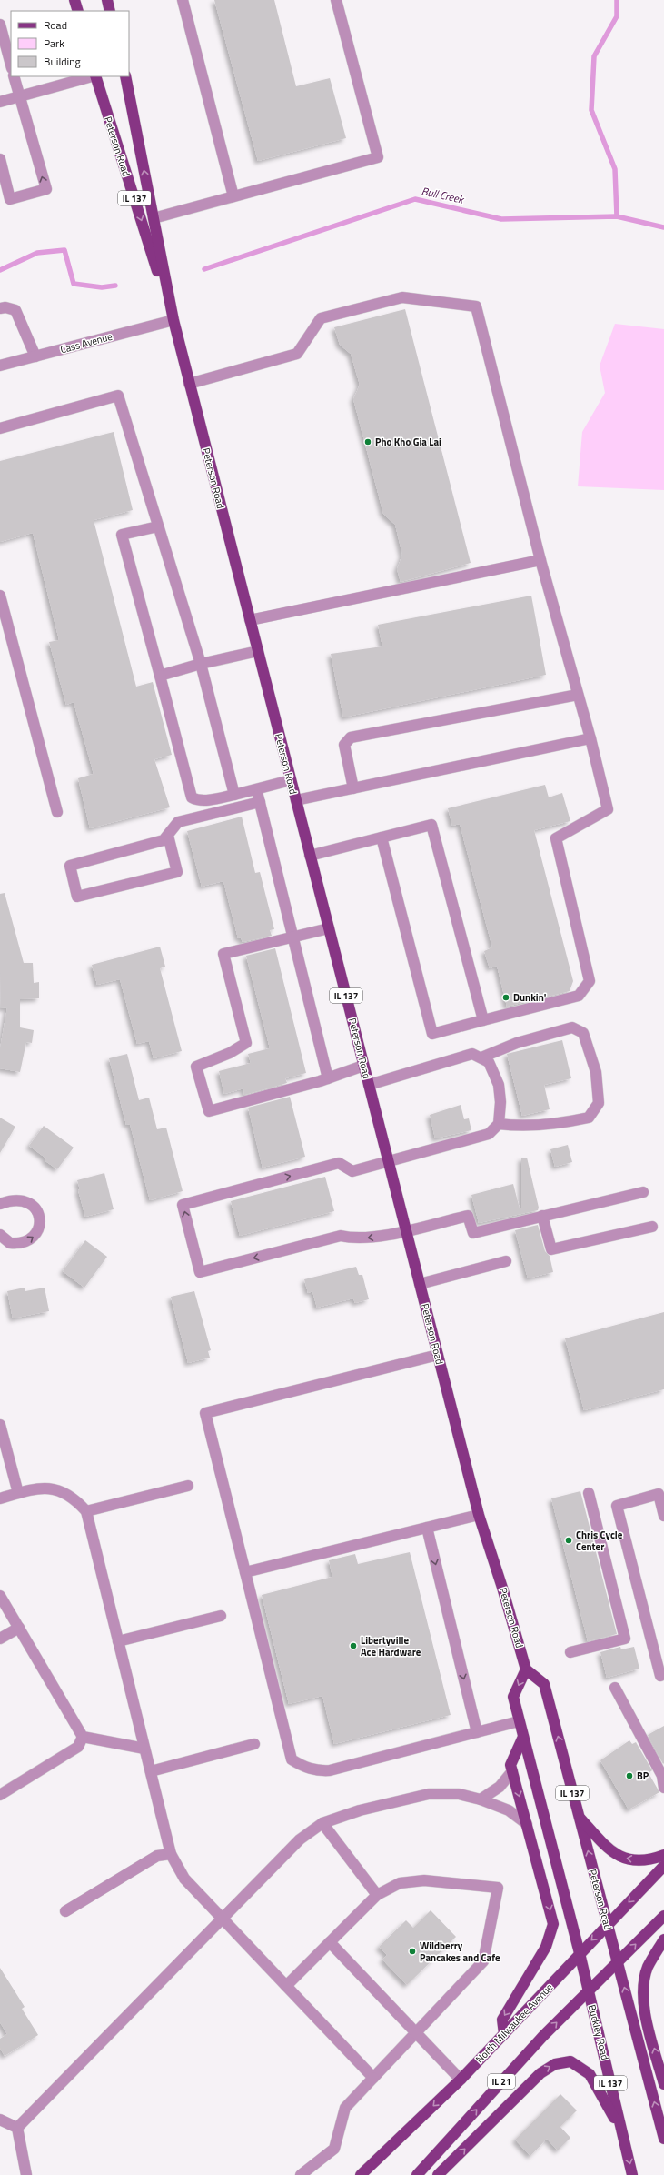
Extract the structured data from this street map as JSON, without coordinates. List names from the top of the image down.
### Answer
{
  "streets": {
    "main road": [
      "Peterson Road",
      "IL 137",
      "North Milwaukee Avenue",
      "Buckley Road",
      "IL 21"
    ],
    "street": ["Cass Avenue"]
  },
  "crossings": [
    ["Peterson Road", "IL 137"],
    ["Peterson Road", "Cass Avenue"],
    ["Peterson Road", "North Milwaukee Avenue"],
    ["Peterson Road", "IL 21"],
    ["IL 137", "North Milwaukee Avenue"],
    ["IL 137", "Buckley Road"],
    ["North Milwaukee Avenue", "Buckley Road"],
    ["Buckley Road", "IL 21"]
  ],
  "water": ["Bull Creek"],
  "places": [
    "Pho Kho Gia Lai",
    "Dunkin'",
    "Chris Cycle Center",
    "Libertyville Ace Hardware",
    "BP",
    "Wildberry Pancakes and Cafe"
  ],
  "legend": ["Road", "Park", "Building"]
}
